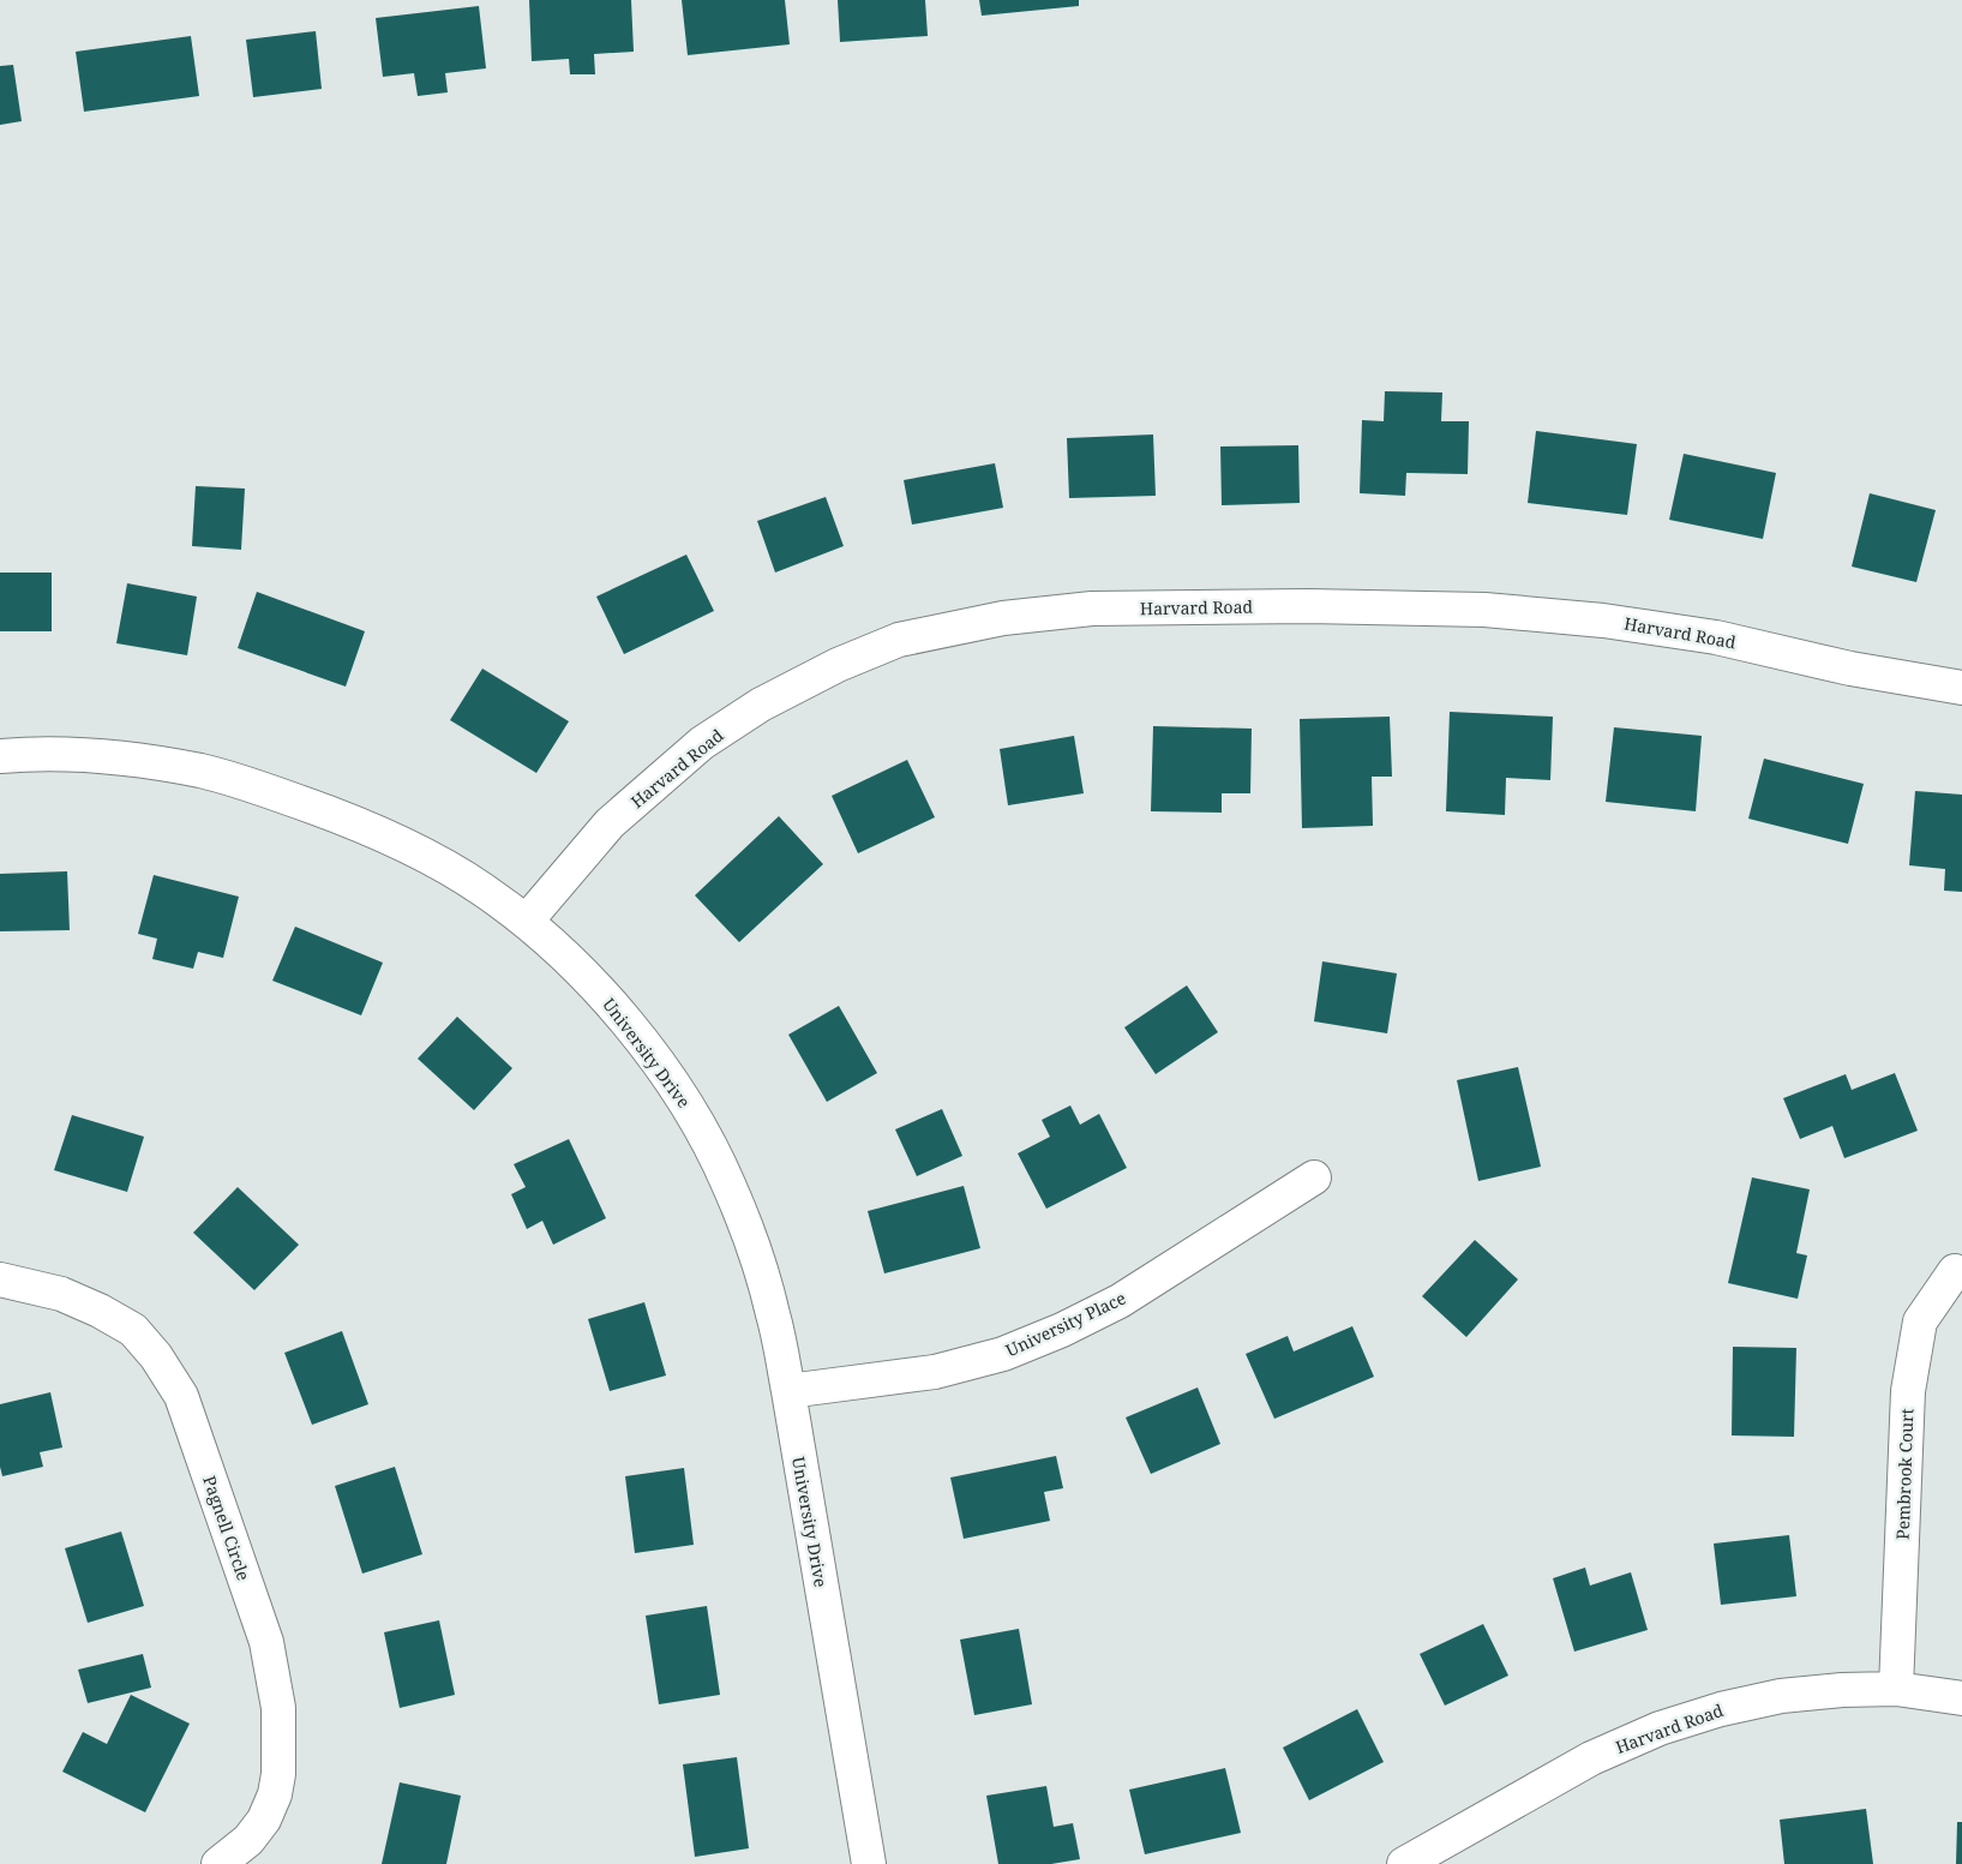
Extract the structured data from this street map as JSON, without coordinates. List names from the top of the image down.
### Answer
{
  "streets": {
    "street": [
      "Harvard Road",
      "University Drive",
      "University Place",
      "Pembrook Court",
      "Pagnell Circle"
    ]
  },
  "crossings": [
    ["Harvard Road", "University Drive"],
    ["Harvard Road", "Pembrook Court"],
    ["University Drive", "University Place"]
  ]
}
